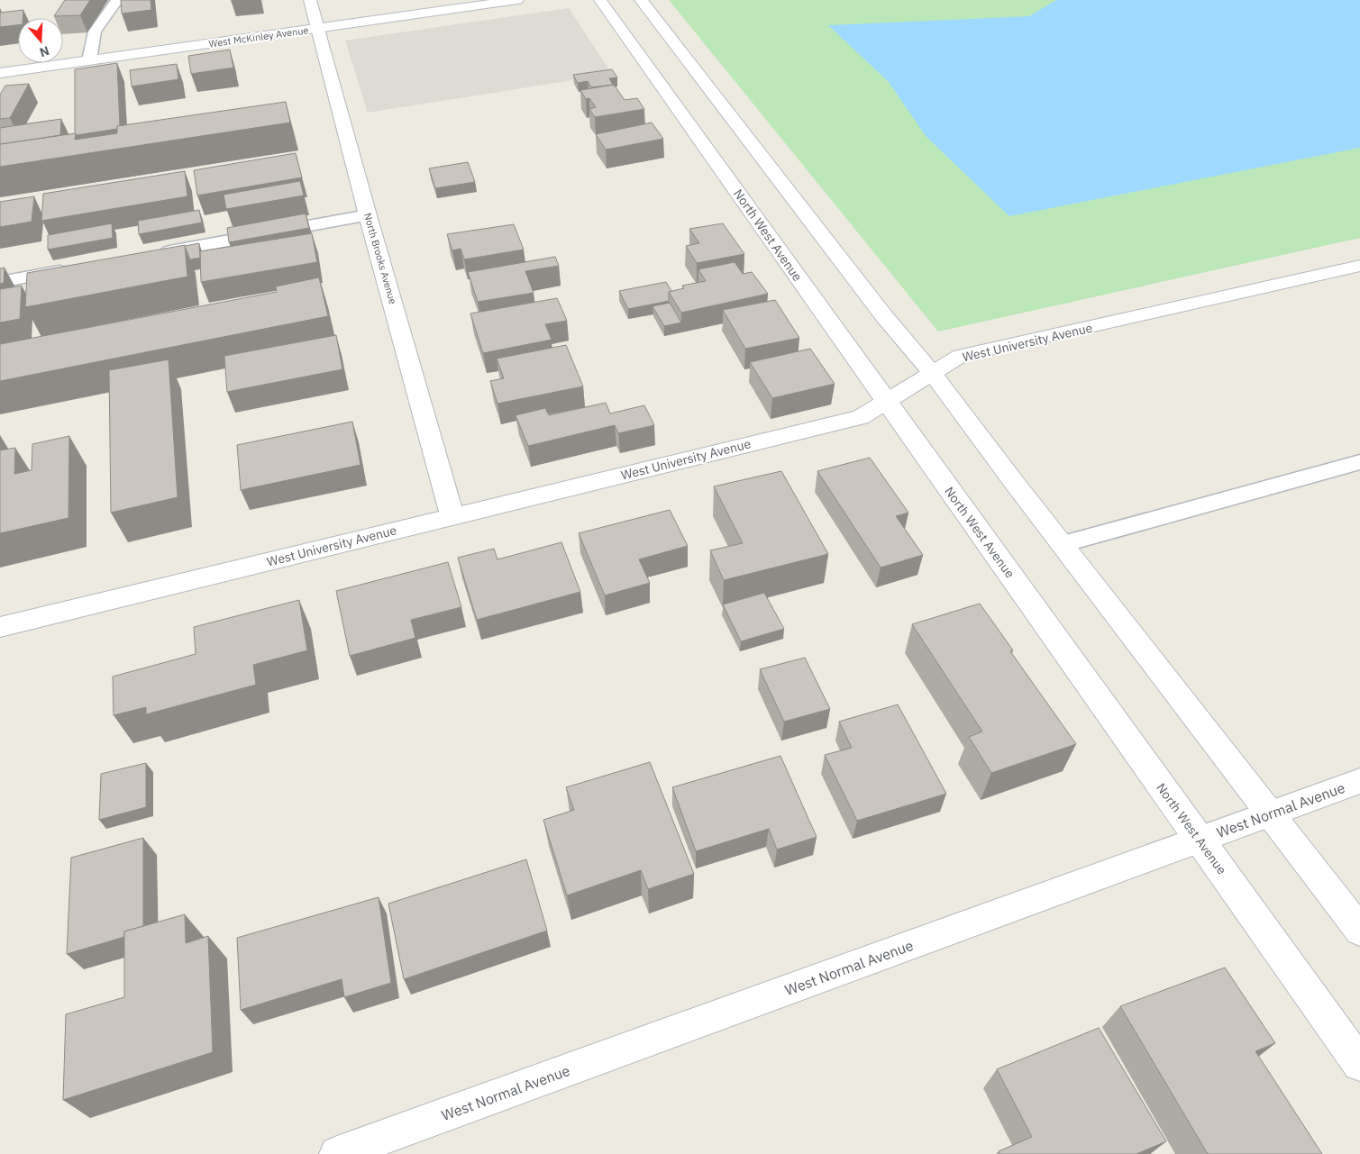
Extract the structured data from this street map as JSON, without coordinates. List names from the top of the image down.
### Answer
{
  "streets": {
    "main road": [
      "West McKinley Avenue",
      "North West Avenue",
      "North Brooks Avenue",
      "West University Avenue",
      "West Normal Avenue"
    ]
  },
  "crossings": [
    ["West McKinley Avenue", "North Brooks Avenue"],
    ["North West Avenue", "West University Avenue"],
    ["North West Avenue", "West Normal Avenue"],
    ["North Brooks Avenue", "West University Avenue"]
  ],
  "north": "bottom"
}
